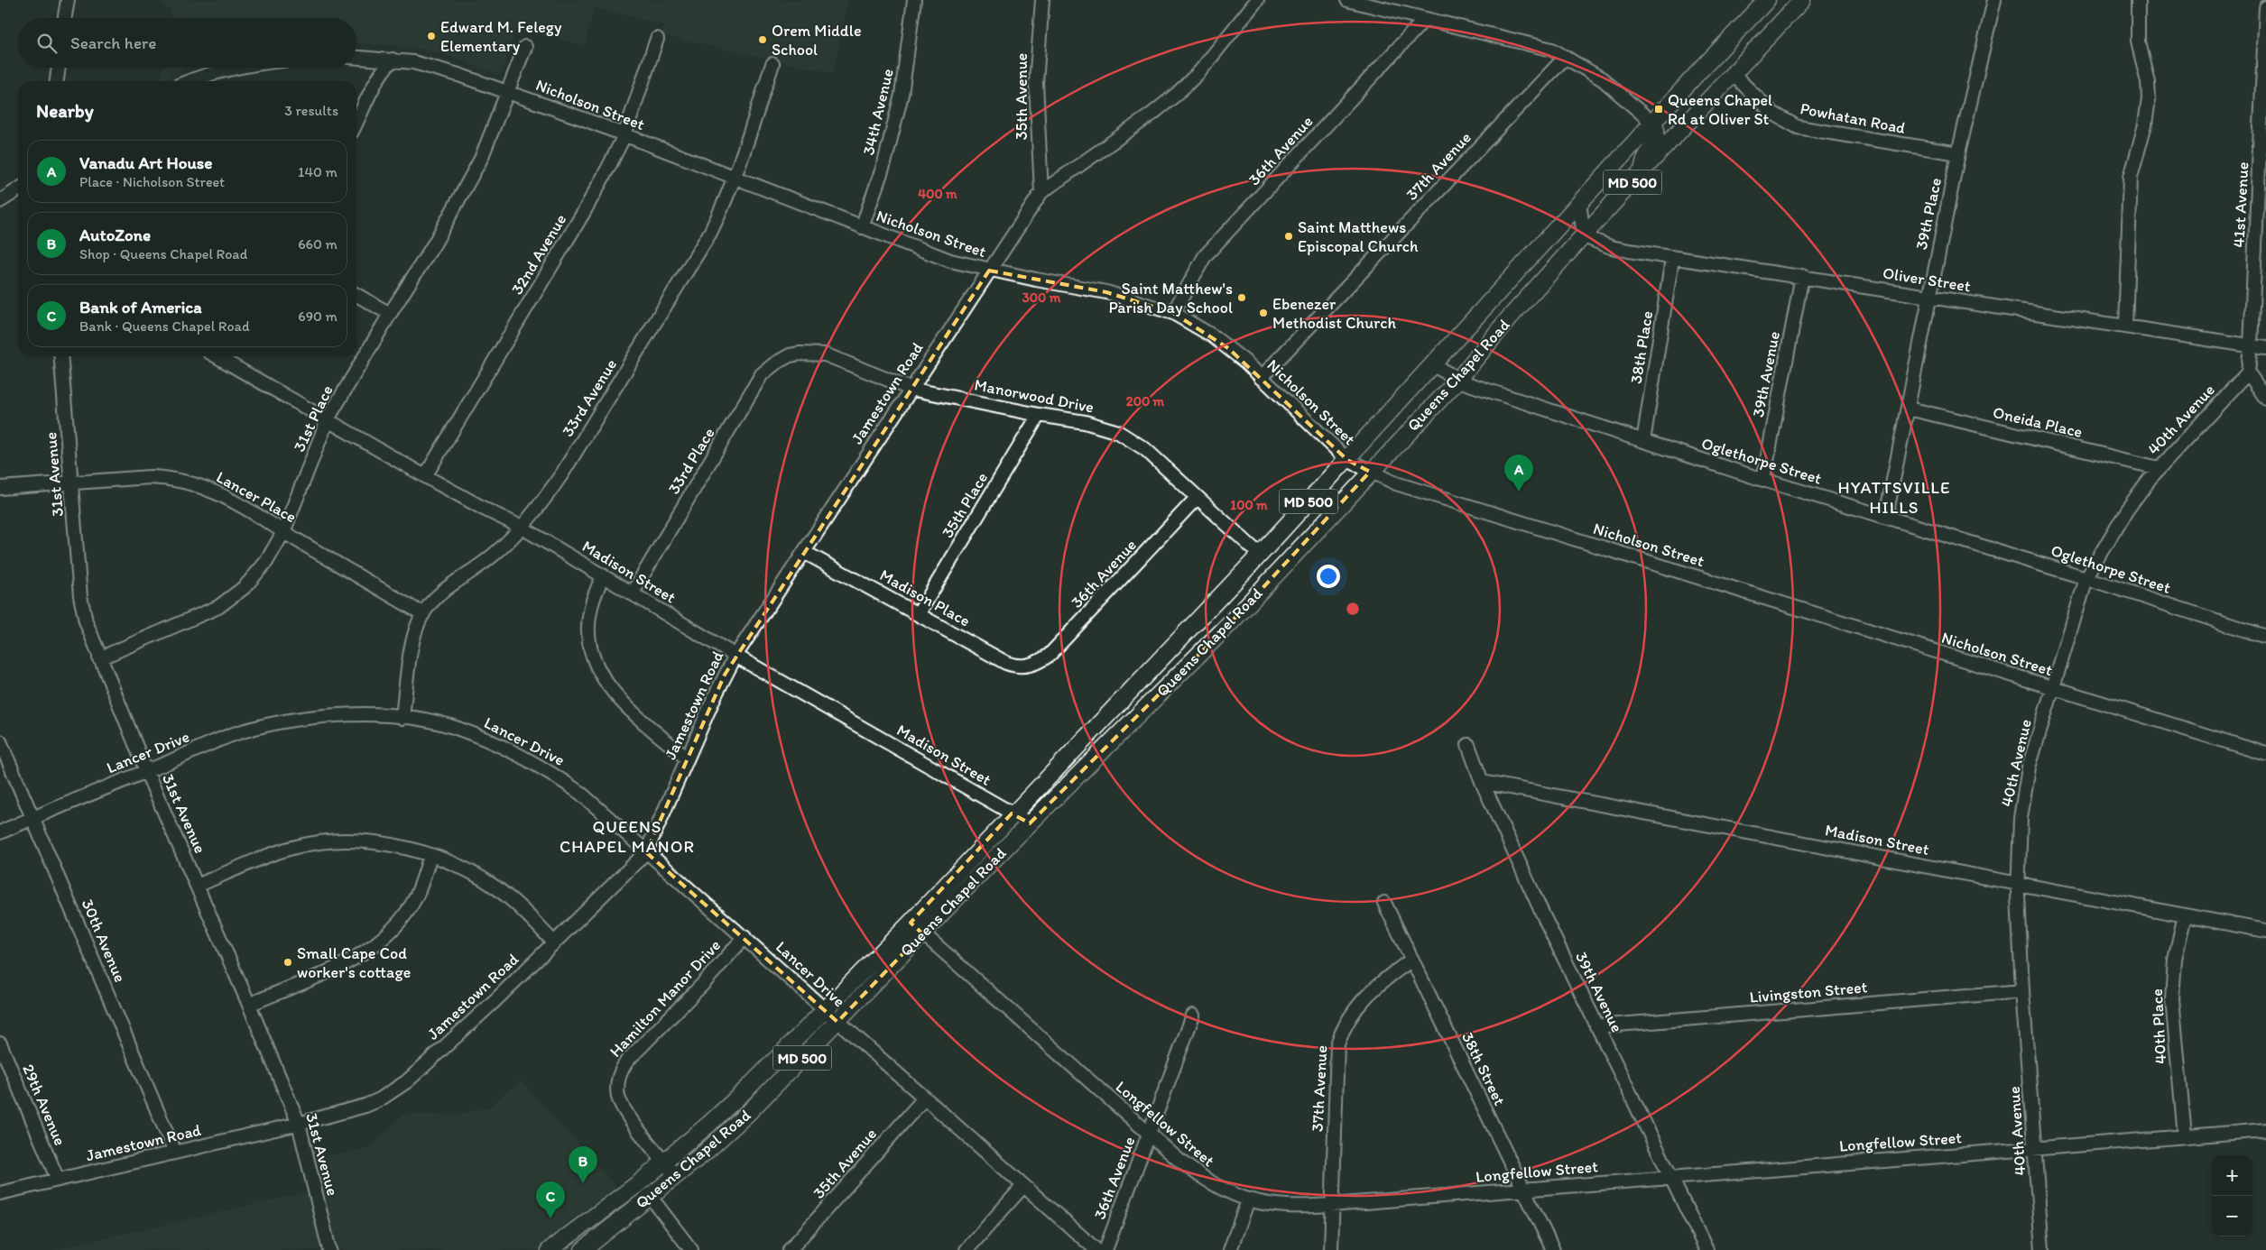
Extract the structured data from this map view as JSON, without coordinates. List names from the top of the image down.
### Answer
{
  "streets": {
    "main road": ["MD 500", "Queens Chapel Road"],
    "street": [
      "35th Avenue",
      "Nicholson Street",
      "34th Avenue",
      "Powhatan Road",
      "36th Avenue",
      "37th Avenue",
      "41st Avenue",
      "39th Place",
      "32nd Avenue",
      "Oliver Street",
      "38th Place",
      "39th Avenue",
      "Jamestown Road",
      "Manorwood Drive",
      "33rd Avenue",
      "31st Place",
      "40th Avenue",
      "Oneida Place",
      "33rd Place",
      "Oglethorpe Street",
      "31st Avenue",
      "Lancer Place",
      "35th Place",
      "Madison Street",
      "Madison Place",
      "Lancer Drive",
      "30th Avenue",
      "Livingston Street",
      "Hamilton Manor Drive",
      "40th Place",
      "38th Street",
      "29th Avenue",
      "Longfellow Street"
    ]
  },
  "crossings": [
    ["35th Avenue", "Jamestown Road"],
    ["35th Avenue", "Lancer Drive"],
    ["Nicholson Street", "34th Avenue"],
    ["Nicholson Street", "36th Avenue"],
    ["Nicholson Street", "37th Avenue"],
    ["Nicholson Street", "32nd Avenue"],
    ["Nicholson Street", "Queens Chapel Road"],
    ["Nicholson Street", "Jamestown Road"],
    ["Nicholson Street", "33rd Avenue"],
    ["Nicholson Street", "31st Place"],
    ["Nicholson Street", "40th Avenue"],
    ["Powhatan Road", "39th Place"],
    ["Powhatan Road", "Queens Chapel Road"],
    ["36th Avenue", "Manorwood Drive"],
    ["36th Avenue", "Madison Place"],
    ["36th Avenue", "Longfellow Street"],
    ["37th Avenue", "38th Street"],
    ["37th Avenue", "Longfellow Street"],
    ["41st Avenue", "Oliver Street"],
    ["41st Avenue", "40th Avenue"],
    ["39th Place", "Oliver Street"],
    ["39th Place", "Oneida Place"],
    ["39th Place", "Oglethorpe Street"],
    ["32nd Avenue", "Madison Street"],
    ["Oliver Street", "38th Place"],
    ["Oliver Street", "39th Avenue"],
    ["Oliver Street", "Queens Chapel Road"],
    ["38th Place", "Oglethorpe Street"],
    ["39th Avenue", "Oglethorpe Street"],
    ["39th Avenue", "Madison Street"],
    ["39th Avenue", "Livingston Street"],
    ["39th Avenue", "Longfellow Street"],
    ["Queens Chapel Road", "Manorwood Drive"],
    ["Queens Chapel Road", "Oglethorpe Street"],
    ["Queens Chapel Road", "Madison Street"],
    ["Queens Chapel Road", "Lancer Drive"],
    ["Queens Chapel Road", "Hamilton Manor Drive"],
    ["Queens Chapel Road", "Longfellow Street"],
    ["Jamestown Road", "Manorwood Drive"],
    ["Jamestown Road", "31st Avenue"],
    ["Jamestown Road", "Madison Street"],
    ["Jamestown Road", "Madison Place"],
    ["Jamestown Road", "Lancer Drive"],
    ["Jamestown Road", "30th Avenue"],
    ["Jamestown Road", "29th Avenue"],
    ["Manorwood Drive", "33rd Place"],
    ["Manorwood Drive", "35th Place"],
    ["33rd Avenue", "Lancer Place"],
    ["33rd Avenue", "Madison Street"],
    ["33rd Avenue", "Lancer Drive"],
    ["31st Place", "31st Avenue"],
    ["31st Place", "Lancer Place"],
    ["31st Place", "Madison Street"],
    ["40th Avenue", "Oneida Place"],
    ["40th Avenue", "Oglethorpe Street"],
    ["40th Avenue", "Madison Street"],
    ["40th Avenue", "Livingston Street"],
    ["40th Avenue", "Longfellow Street"],
    ["33rd Place", "Madison Street"],
    ["31st Avenue", "Lancer Place"],
    ["31st Avenue", "Lancer Drive"],
    ["35th Place", "Madison Place"],
    ["Madison Street", "40th Place"],
    ["Lancer Drive", "30th Avenue"],
    ["Lancer Drive", "Hamilton Manor Drive"],
    ["40th Place", "Longfellow Street"],
    ["38th Street", "Longfellow Street"]
  ],
  "districts": ["HYATTSVILLE HILLS", "QUEENS CHAPEL MANOR"],
  "places": {
    "other": [
      "Edward M. Felegy Elementary",
      "Orem Middle School",
      "Saint Matthews Episcopal Church",
      "Saint Matthew's Parish Day School",
      "Ebenezer Methodist Church",
      "Small Cape Cod worker's cottage"
    ],
    "transit": ["Queens Chapel Rd at Oliver St"]
  },
  "page": {
    "search": "Search here",
    "heading": ["Nearby", "3 results"],
    "list": [
      {
        "mark": "A",
        "name": "Vanadu Art House",
        "note": "Place · Nicholson Street",
        "value": "140 m"
      },
      {
        "mark": "B",
        "name": "AutoZone",
        "note": "Shop · Queens Chapel Road",
        "value": "660 m"
      },
      {
        "mark": "C",
        "name": "Bank of America",
        "note": "Bank · Queens Chapel Road",
        "value": "690 m"
      }
    ],
    "pins": ["A", "B", "C"],
    "map_buttons": ["+", "−"]
  },
  "rings": [
    "400 m",
    "300 m",
    "200 m",
    "100 m"
  ]
}
